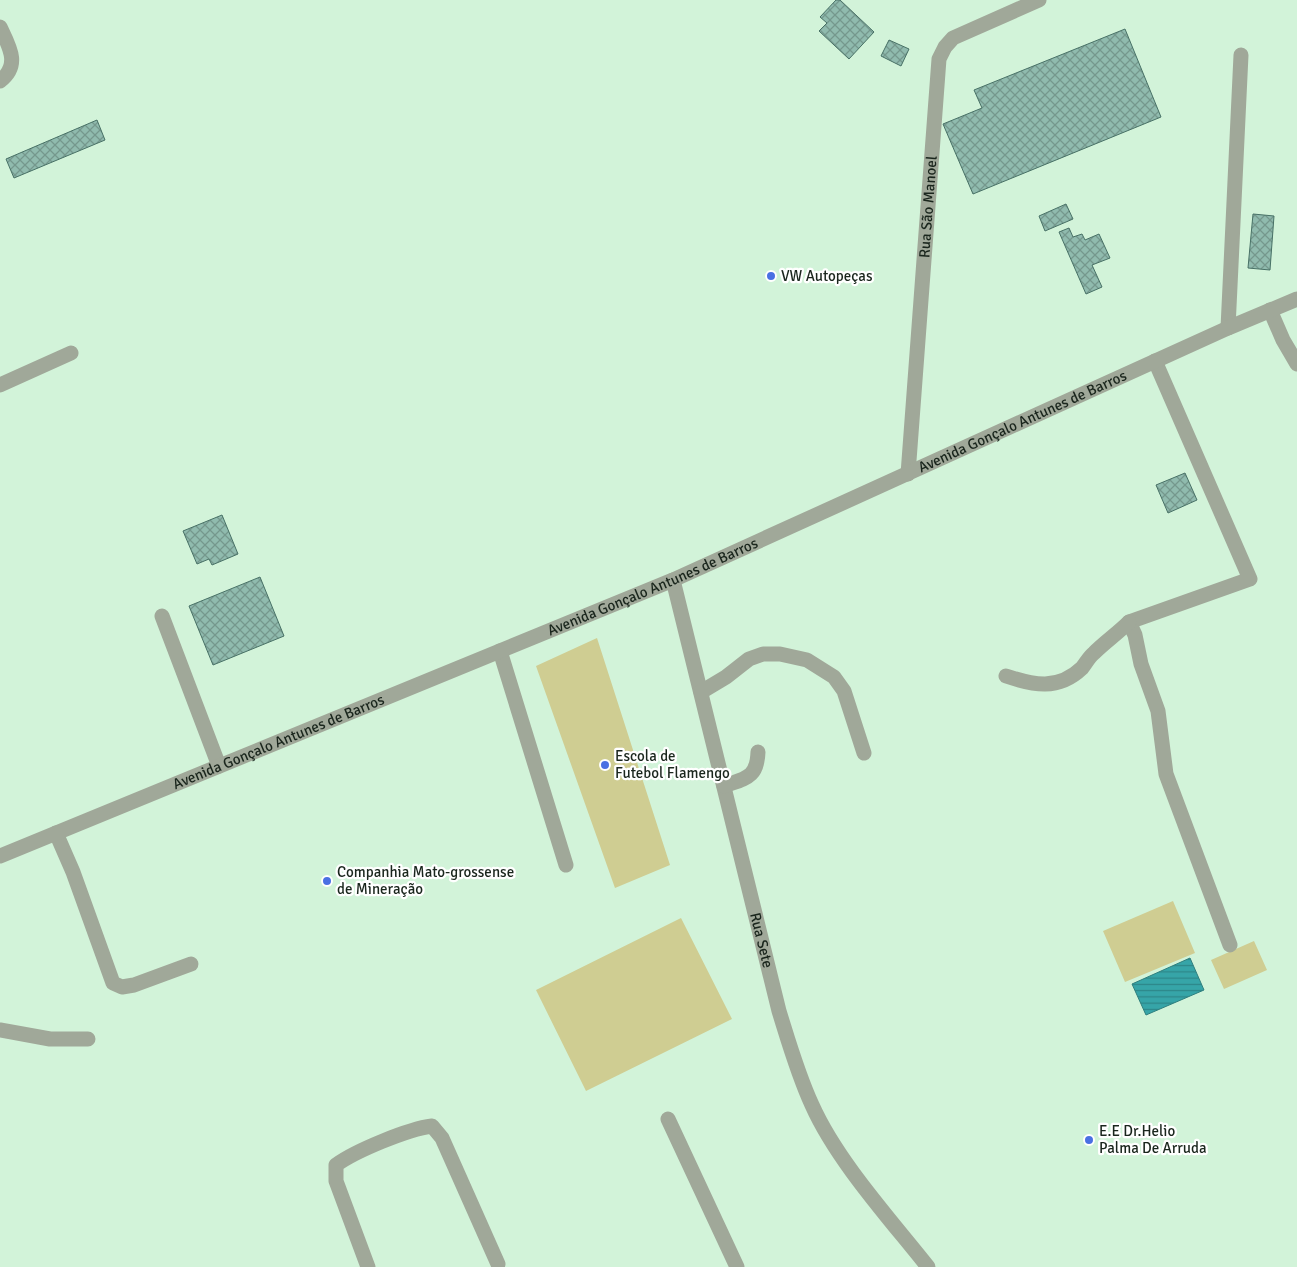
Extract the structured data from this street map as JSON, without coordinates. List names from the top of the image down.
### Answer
{
  "streets": {
    "street": ["Rua São Manoel", "Avenida Gonçalo Antunes de Barros", "Rua Sete"]
  },
  "crossings": [
    ["Rua São Manoel", "Avenida Gonçalo Antunes de Barros"],
    ["Avenida Gonçalo Antunes de Barros", "Rua Sete"]
  ],
  "places": [
    "VW Autopeças",
    "Escola de Futebol Flamengo",
    "Companhia Mato-grossense de Mineração",
    "E.E Dr.Helio Palma De Arruda"
  ]
}
